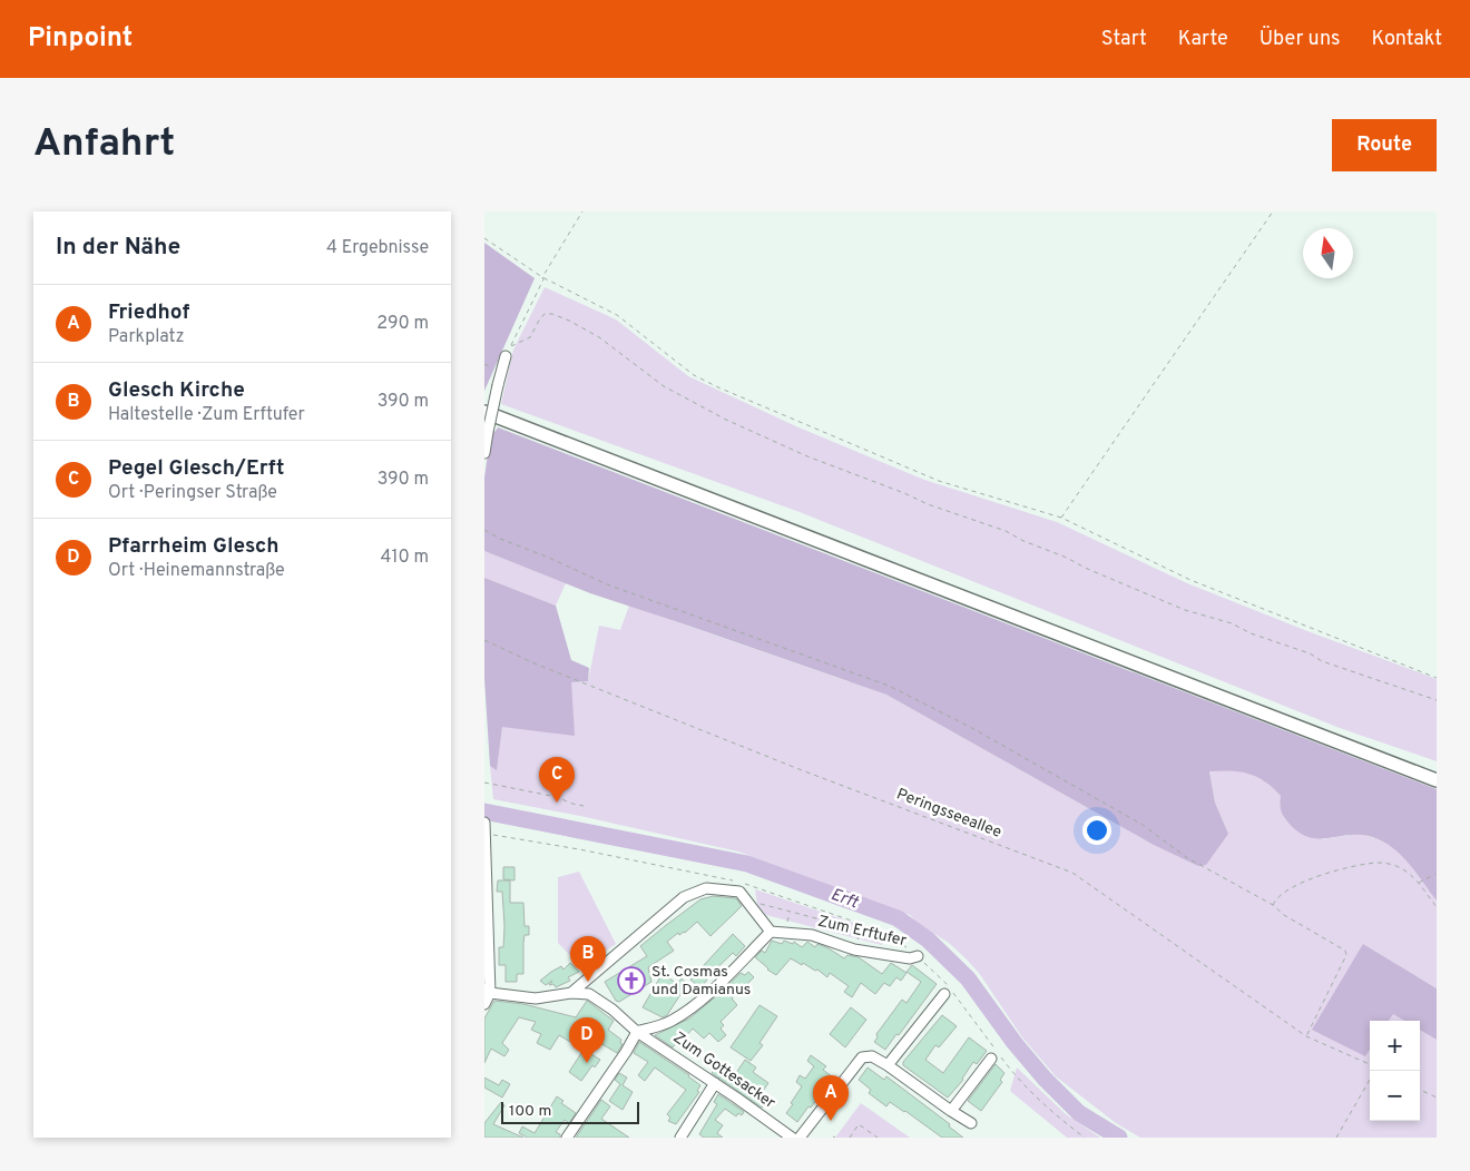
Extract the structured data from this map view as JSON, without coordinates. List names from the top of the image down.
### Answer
{
  "streets": {
    "street": ["Zum Erftufer", "Zum Gottesacker"],
    "path": ["Peringsseeallee"]
  },
  "water": ["Erft"],
  "places": {
    "church": ["St. Cosmas und Damianus"]
  },
  "scale_bar": "100 m",
  "north": "top",
  "page": {
    "header": "Pinpoint",
    "nav": [
      "Start",
      "Karte",
      "Über uns",
      "Kontakt"
    ],
    "buttons": "Route",
    "title": "Anfahrt",
    "heading": ["In der Nähe", "4 Ergebnisse"],
    "list": [
      {
        "mark": "A",
        "name": "Friedhof",
        "note": "Parkplatz",
        "value": "290 m"
      },
      {
        "mark": "B",
        "name": "Glesch Kirche",
        "note": "Haltestelle · Zum Erftufer",
        "value": "390 m"
      },
      {
        "mark": "C",
        "name": "Pegel Glesch/Erft",
        "note": "Ort · Peringser Straße",
        "value": "390 m"
      },
      {
        "mark": "D",
        "name": "Pfarrheim Glesch",
        "note": "Ort · Heinemannstraße",
        "value": "410 m"
      }
    ],
    "pins": [
      "C",
      "B",
      "D",
      "A"
    ],
    "map_buttons": ["+", "−"],
    "scale": "100 m"
  }
}
